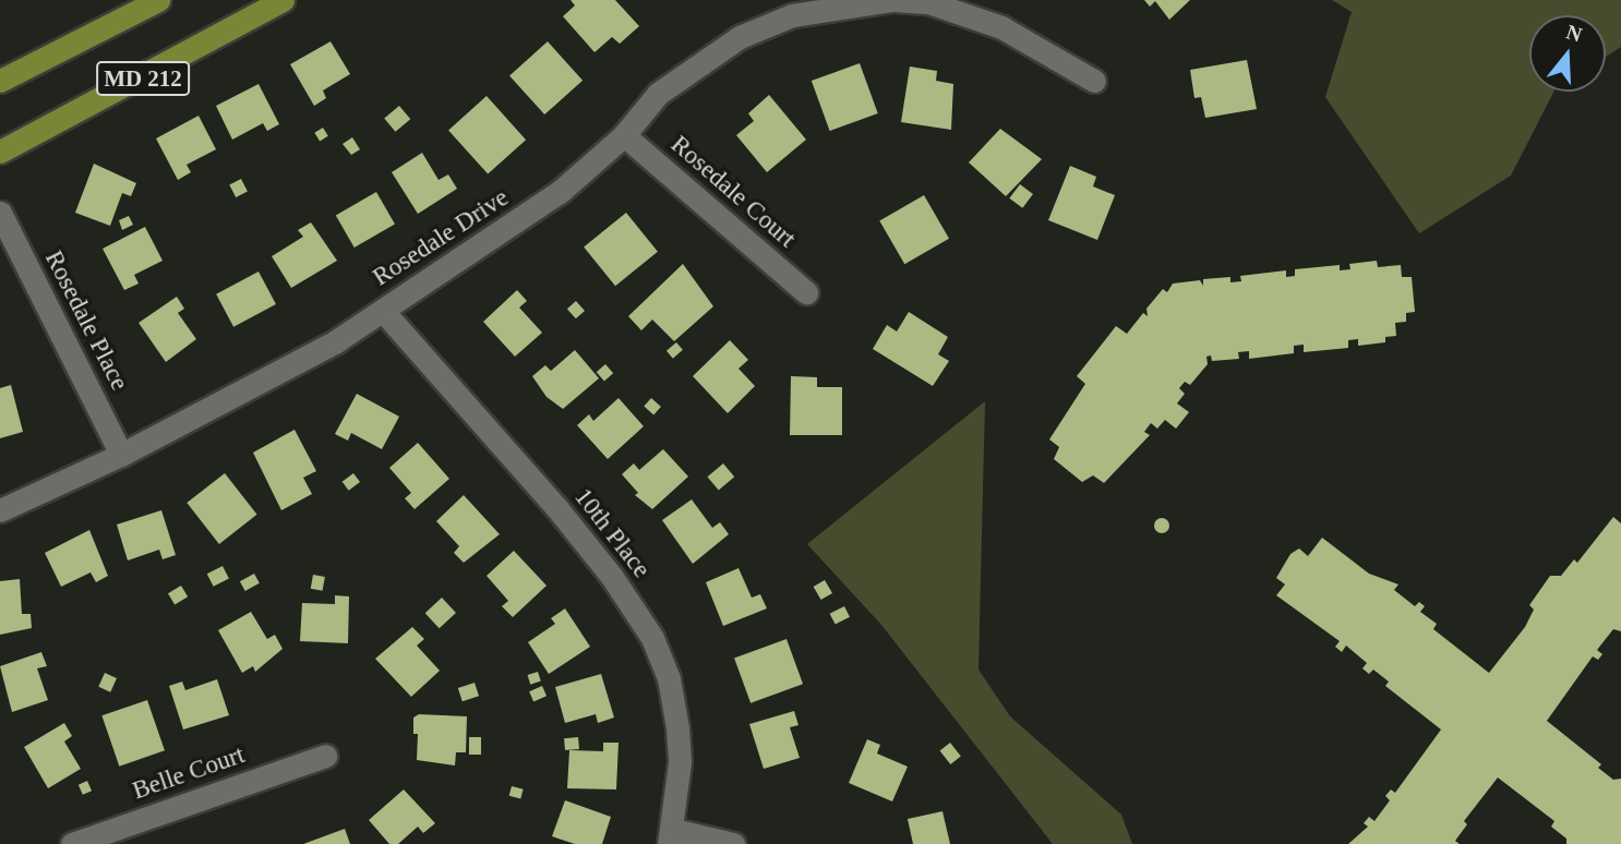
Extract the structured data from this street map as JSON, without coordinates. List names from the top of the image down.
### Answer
{
  "streets": {
    "main road": ["MD 212"],
    "street": [
      "Rosedale Court",
      "Rosedale Drive",
      "Rosedale Place",
      "10th Place",
      "Belle Court"
    ]
  },
  "crossings": [
    ["Rosedale Court", "Rosedale Drive"],
    ["Rosedale Drive", "Rosedale Place"],
    ["Rosedale Drive", "10th Place"]
  ],
  "north": "top"
}
